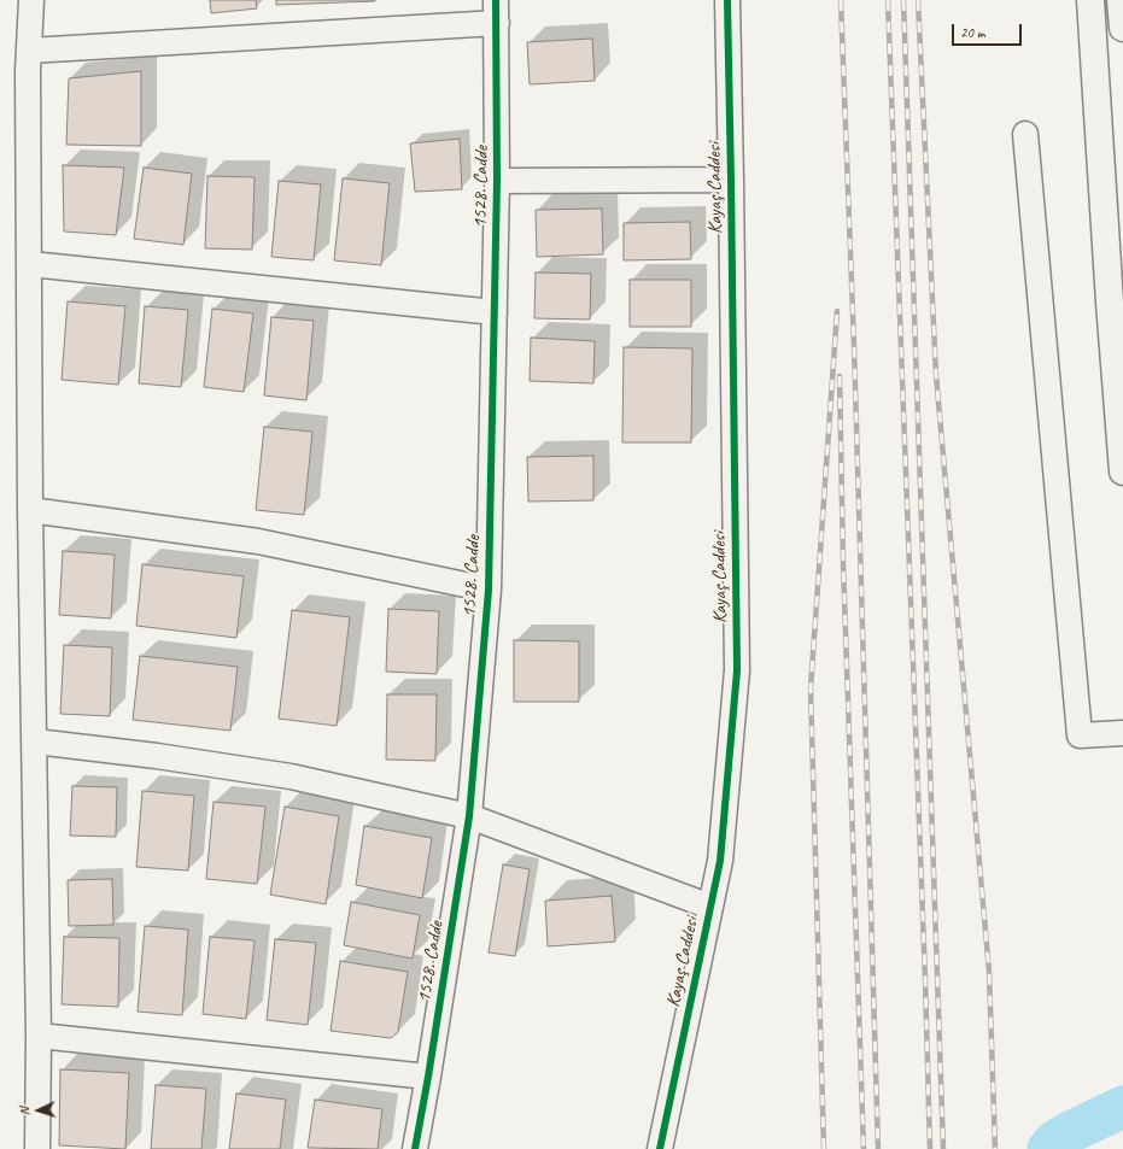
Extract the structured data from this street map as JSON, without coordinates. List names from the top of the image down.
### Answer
{
  "streets": {
    "street": ["1528. Cadde", "Kayaş Caddesi"]
  },
  "scale_bar": "20 m",
  "north": "left"
}
